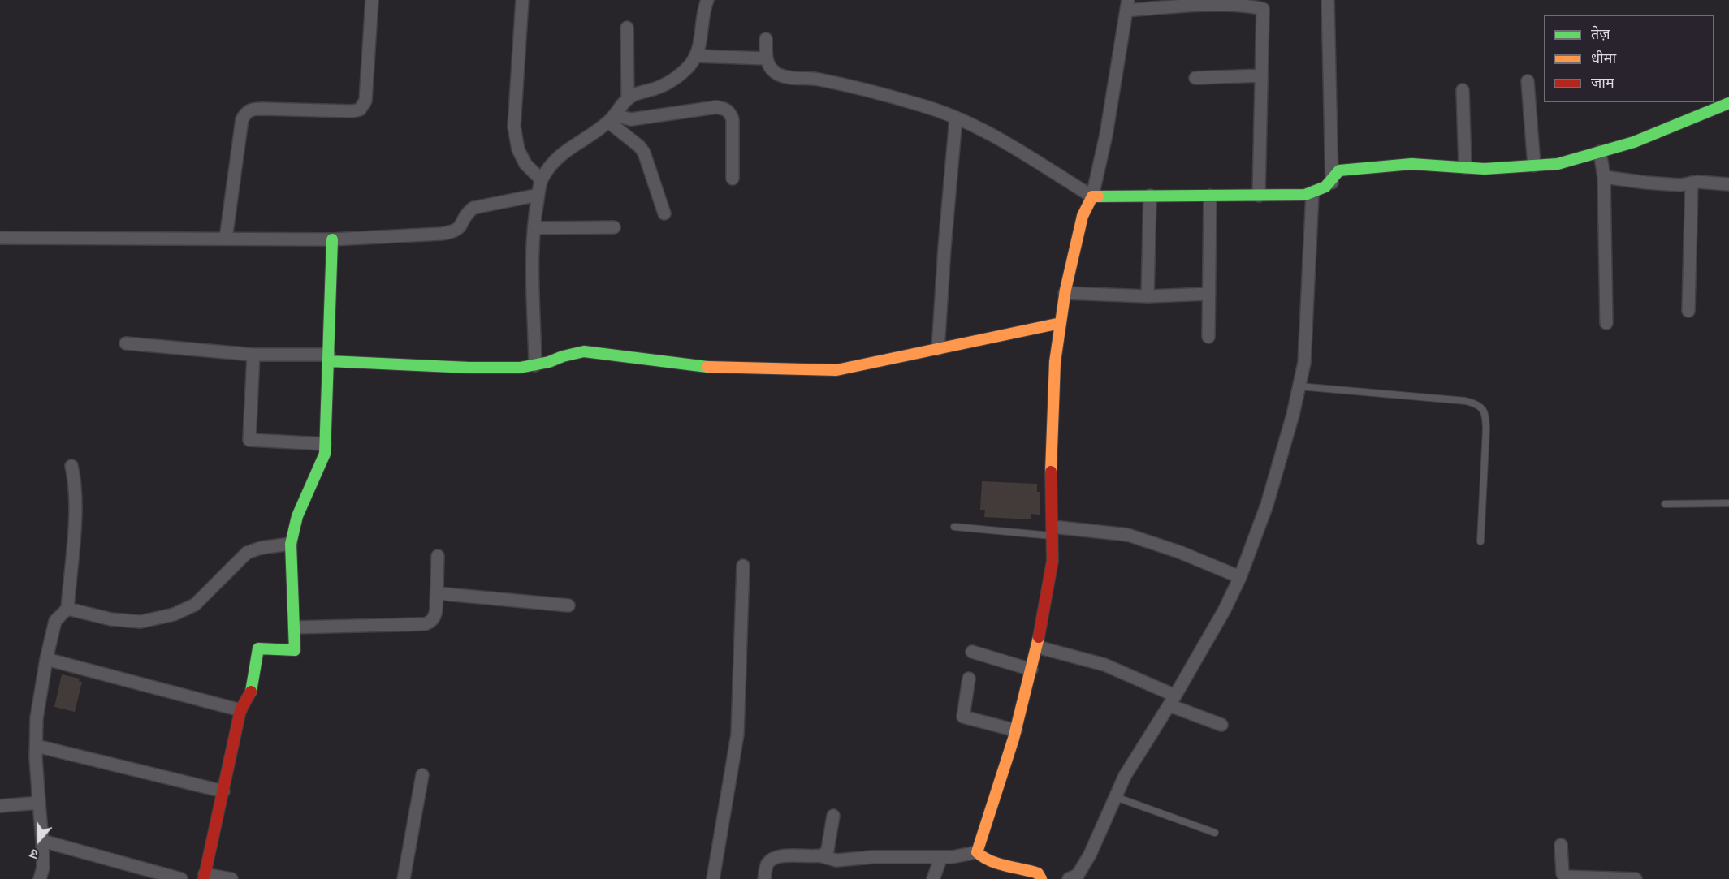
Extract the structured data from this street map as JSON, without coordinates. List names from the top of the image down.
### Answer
{
  "legend": ["तेज़", "धीमा", "जाम"],
  "north": "bottom"
}
